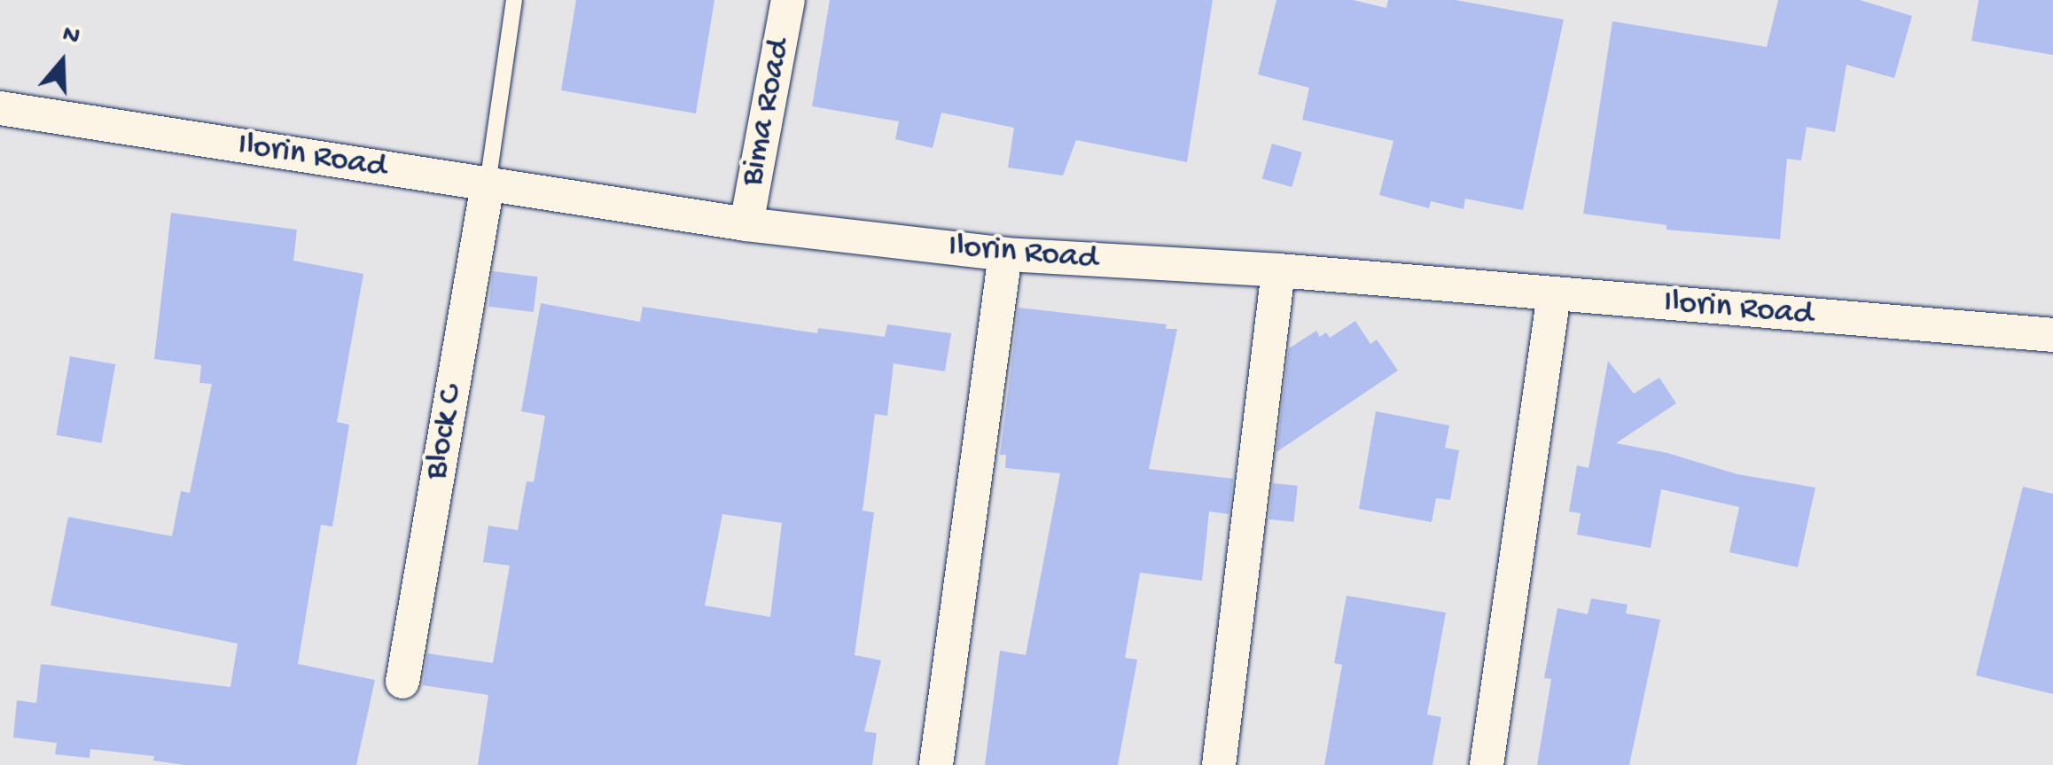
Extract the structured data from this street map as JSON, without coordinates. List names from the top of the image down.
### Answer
{
  "streets": {
    "street": ["Bima Road", "Ilorin Road", "Block C"]
  },
  "crossings": [
    ["Bima Road", "Ilorin Road"],
    ["Ilorin Road", "Block C"]
  ],
  "north": "top"
}
